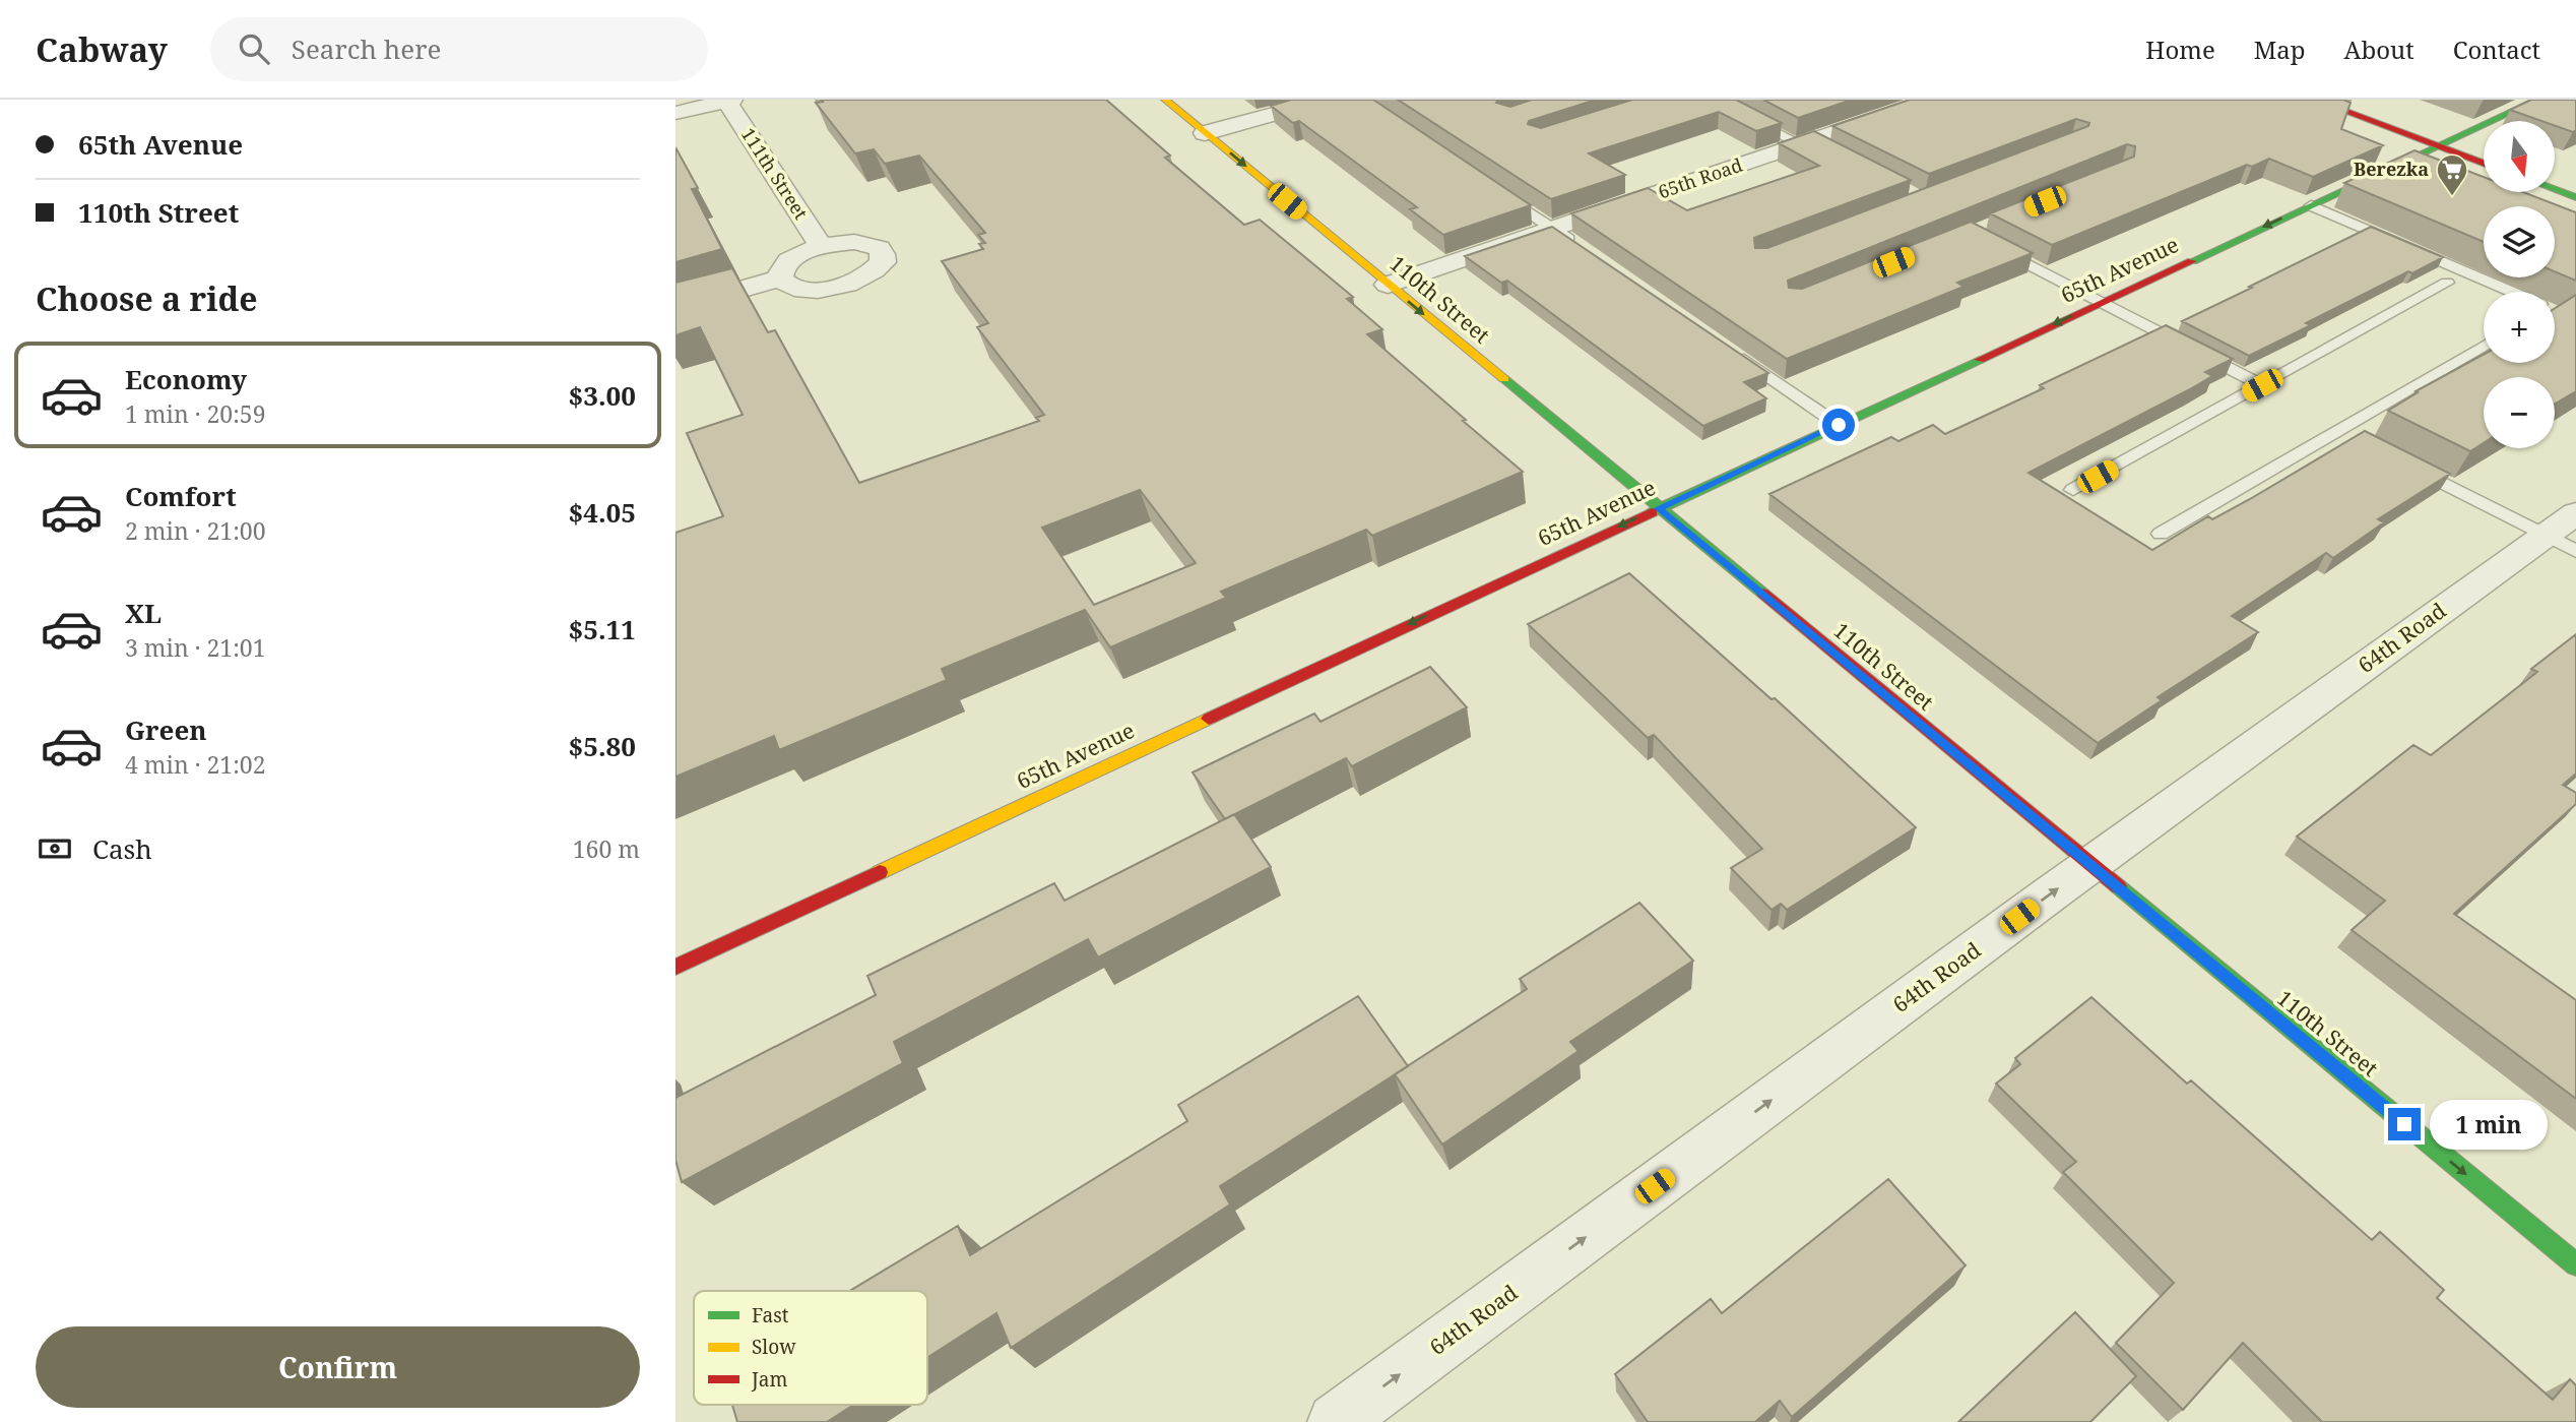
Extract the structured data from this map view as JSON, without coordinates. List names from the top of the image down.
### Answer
{
  "streets": {
    "street": [
      "111th Street",
      "65th Road",
      "65th Avenue",
      "110th Street",
      "64th Road"
    ]
  },
  "crossings": [
    ["65th Road", "110th Street"],
    ["65th Avenue", "110th Street"],
    ["110th Street", "64th Road"]
  ],
  "one_way": ["65th Avenue", "110th Street", "64th Road"],
  "places": {
    "supermarket": ["Berezka"]
  },
  "legend": ["Fast", "Slow", "Jam"],
  "north": "bottom",
  "page": {
    "header": "Cabway",
    "search": "Search here",
    "nav": [
      "Home",
      "Map",
      "About",
      "Contact"
    ],
    "banner": ["65th Avenue", "110th Street"],
    "map_buttons": ["+", "−"],
    "heading": "Choose a ride",
    "list": [
      {
        "name": "Economy",
        "note": "1 min · 20:59",
        "value": "$3.00"
      },
      {
        "name": "Comfort",
        "note": "2 min · 21:00",
        "value": "$4.05"
      },
      {
        "name": "XL",
        "note": "3 min · 21:01",
        "value": "$5.11"
      },
      {
        "name": "Green",
        "note": "4 min · 21:02",
        "value": "$5.80"
      }
    ],
    "pay": ["Cash", "160 m"],
    "bubble": "1 min",
    "buttons": "Confirm"
  }
}
